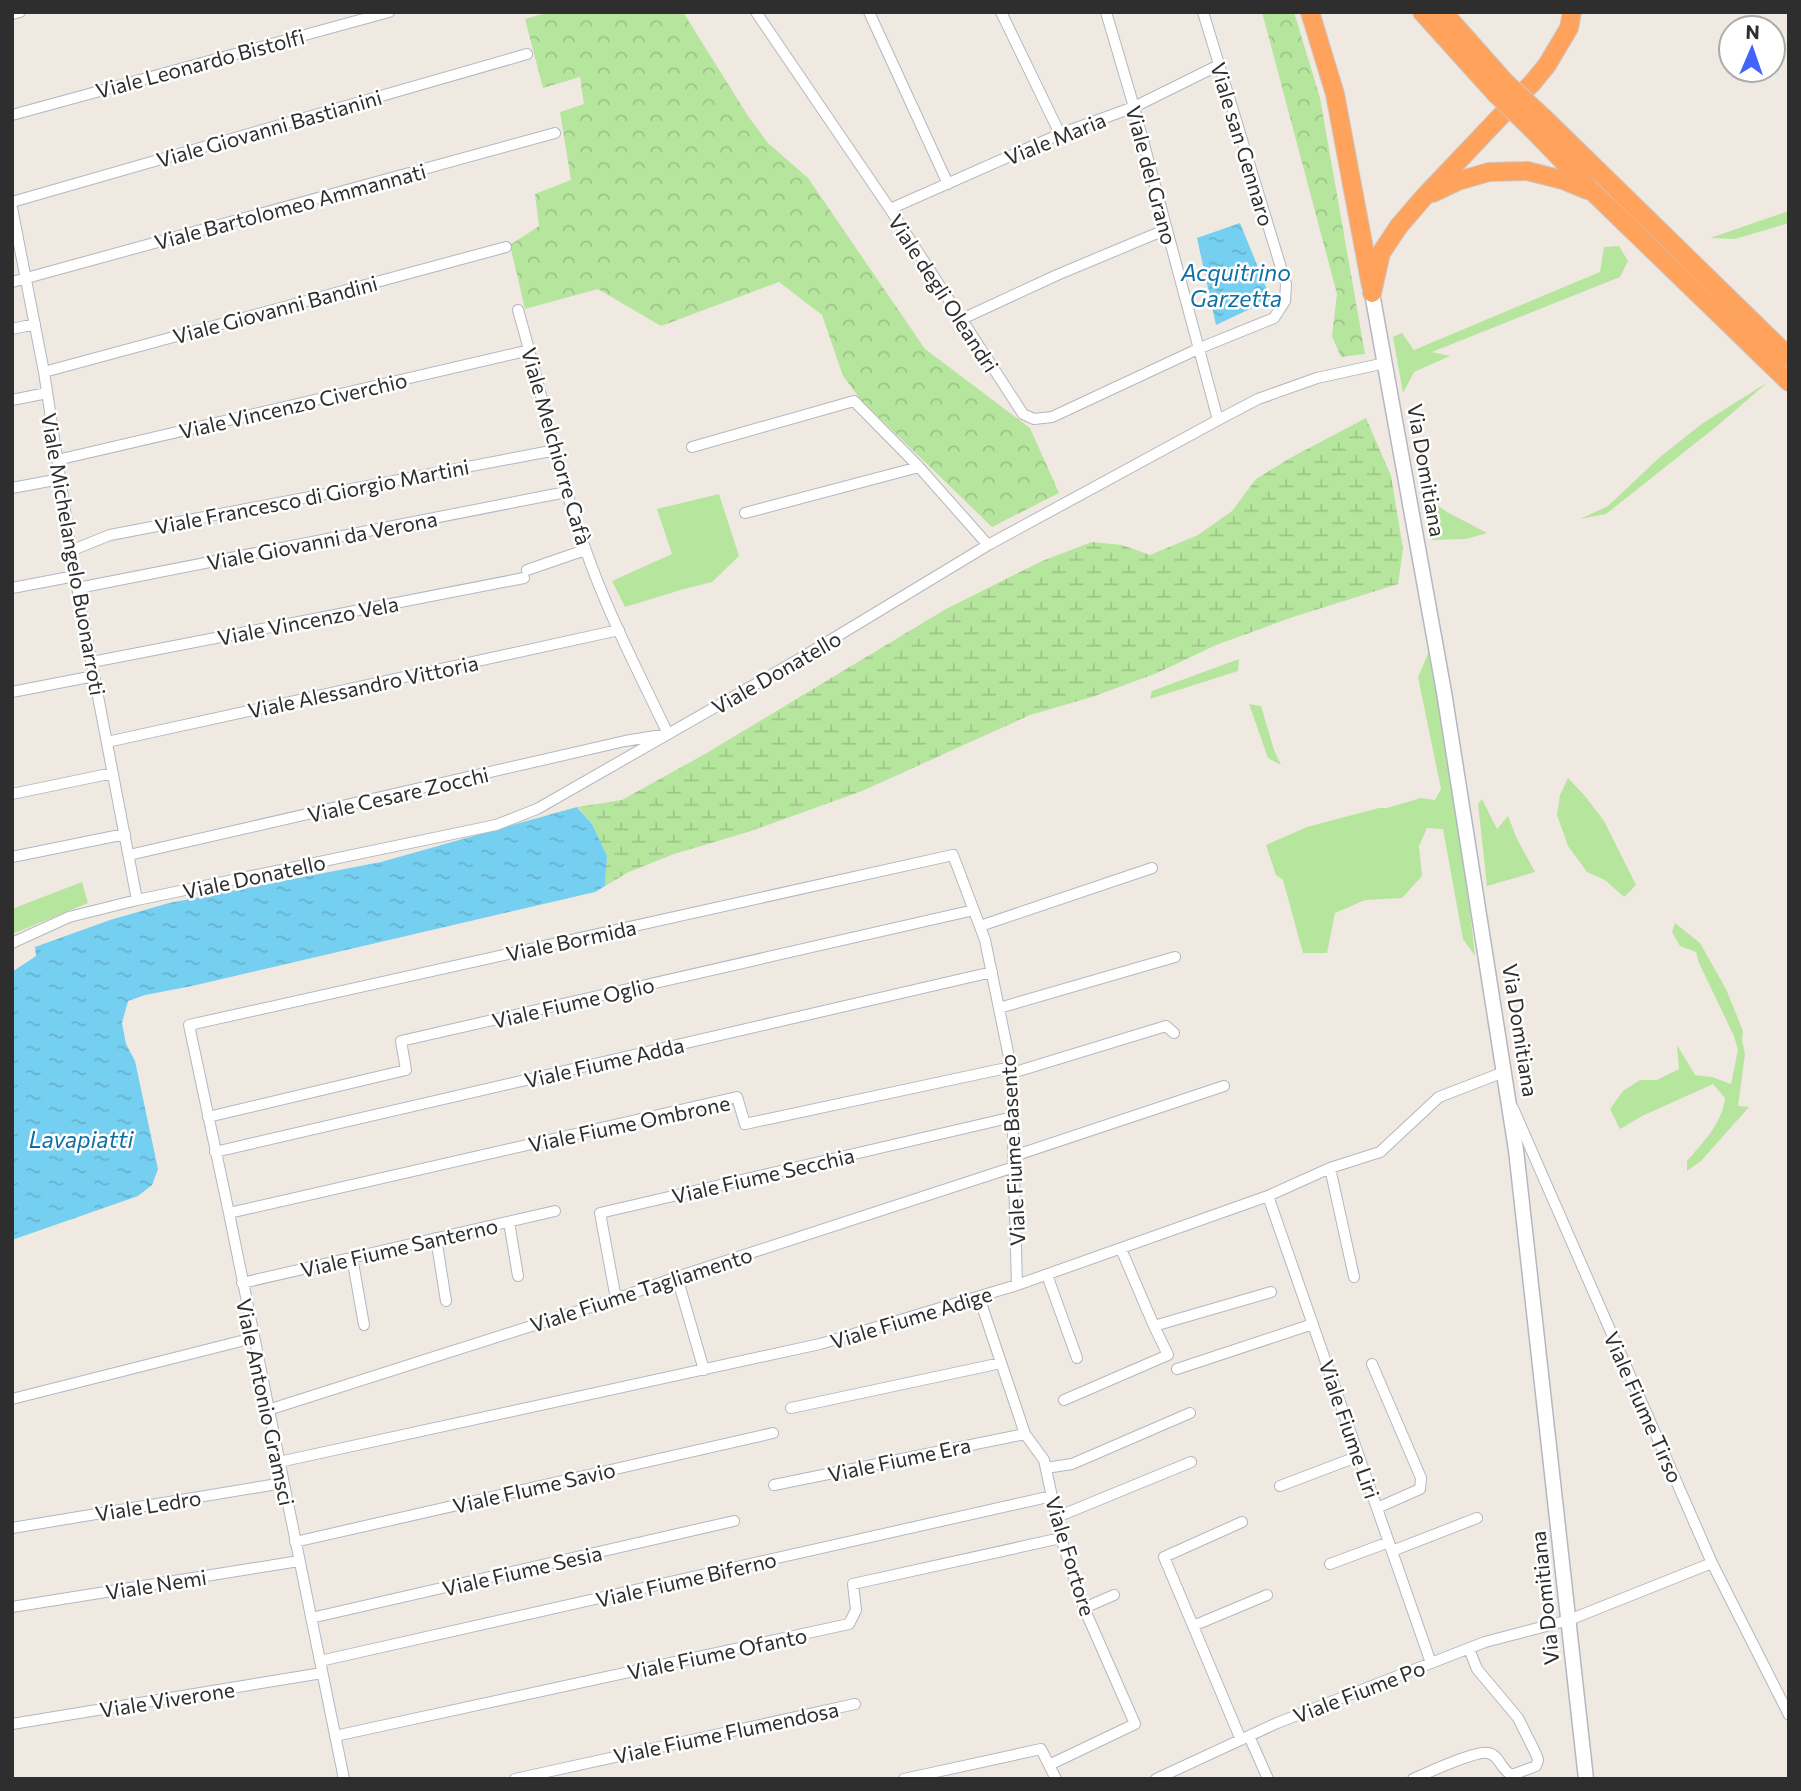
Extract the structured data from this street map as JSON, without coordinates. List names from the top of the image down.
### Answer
{
  "streets": {
    "street": [
      "Viale Leonardo Bistolfi",
      "Viale Giovanni Bastianini",
      "Viale Maria",
      "Viale san Gennaro",
      "Viale del Grano",
      "Viale Bartolomeo Ammannati",
      "Viale degli Oleandri",
      "Viale Giovanni Bandini",
      "Viale Vincenzo Civerchio",
      "Viale Melchiorre Cafà",
      "Via Domitiana",
      "Viale Francesco di Giorgio Martini",
      "Viale Giovanni da Verona",
      "Viale Michelangelo Buonarroti",
      "Viale Vincenzo Vela",
      "Viale Donatello",
      "Viale Alessandro Vittoria",
      "Viale Cesare Zocchi",
      "Viale Bormida",
      "Viale Fiume Oglio",
      "Viale Fiume Adda",
      "Viale Fiume Ombrone",
      "Viale Fiume Basento",
      "Viale Fiume Secchia",
      "Viale Fiume Santerno",
      "Viale Fiume Tagliamento",
      "Viale Fiume Adige",
      "Viale Antonio Gramsci",
      "Viale Fiume Tirso",
      "Viale Fiume Liri",
      "Viale Fiume Era",
      "Viale FIume Savio",
      "Viale Ledro",
      "Viale Fortore",
      "Viale Fiume Sesia",
      "Viale Fiume Biferno",
      "Viale Nemi",
      "Viale Fiume Ofanto",
      "Viale Fiume Po",
      "Viale Viverone",
      "Viale Fiume Flumendosa"
    ]
  },
  "crossings": [
    ["Viale Maria", "Viale san Gennaro"],
    ["Viale Maria", "Viale del Grano"],
    ["Viale Maria", "Viale degli Oleandri"],
    ["Viale san Gennaro", "Viale del Grano"],
    ["Viale san Gennaro", "Viale degli Oleandri"],
    ["Viale del Grano", "Viale degli Oleandri"],
    ["Viale del Grano", "Viale Donatello"],
    ["Viale Bartolomeo Ammannati", "Viale Michelangelo Buonarroti"],
    ["Viale Giovanni Bandini", "Viale Michelangelo Buonarroti"],
    ["Viale Vincenzo Civerchio", "Viale Melchiorre Cafà"],
    ["Viale Vincenzo Civerchio", "Viale Michelangelo Buonarroti"],
    ["Viale Melchiorre Cafà", "Viale Francesco di Giorgio Martini"],
    ["Viale Melchiorre Cafà", "Viale Giovanni da Verona"],
    ["Viale Melchiorre Cafà", "Viale Vincenzo Vela"],
    ["Viale Melchiorre Cafà", "Viale Donatello"],
    ["Viale Melchiorre Cafà", "Viale Alessandro Vittoria"],
    ["Viale Melchiorre Cafà", "Viale Cesare Zocchi"],
    ["Via Domitiana", "Viale Donatello"],
    ["Via Domitiana", "Viale Fiume Adige"],
    ["Via Domitiana", "Viale Fiume Tirso"],
    ["Via Domitiana", "Viale Fiume Po"],
    ["Viale Francesco di Giorgio Martini", "Viale Michelangelo Buonarroti"],
    ["Viale Giovanni da Verona", "Viale Michelangelo Buonarroti"],
    ["Viale Michelangelo Buonarroti", "Viale Vincenzo Vela"],
    ["Viale Michelangelo Buonarroti", "Viale Donatello"],
    ["Viale Michelangelo Buonarroti", "Viale Alessandro Vittoria"],
    ["Viale Michelangelo Buonarroti", "Viale Cesare Zocchi"],
    ["Viale Donatello", "Viale Cesare Zocchi"],
    ["Viale Bormida", "Viale Fiume Basento"],
    ["Viale Bormida", "Viale Antonio Gramsci"],
    ["Viale Fiume Oglio", "Viale Fiume Basento"],
    ["Viale Fiume Oglio", "Viale Antonio Gramsci"],
    ["Viale Fiume Adda", "Viale Fiume Basento"],
    ["Viale Fiume Adda", "Viale Antonio Gramsci"],
    ["Viale Fiume Ombrone", "Viale Fiume Basento"],
    ["Viale Fiume Ombrone", "Viale Antonio Gramsci"],
    ["Viale Fiume Basento", "Viale Fiume Secchia"],
    ["Viale Fiume Basento", "Viale Fiume Tagliamento"],
    ["Viale Fiume Basento", "Viale Fiume Adige"],
    ["Viale Fiume Secchia", "Viale Fiume Tagliamento"],
    ["Viale Fiume Santerno", "Viale Antonio Gramsci"],
    ["Viale Fiume Tagliamento", "Viale Antonio Gramsci"],
    ["Viale Fiume Adige", "Viale Antonio Gramsci"],
    ["Viale Fiume Adige", "Viale Fiume Liri"],
    ["Viale Fiume Adige", "Viale Fortore"],
    ["Viale Antonio Gramsci", "Viale FIume Savio"],
    ["Viale Antonio Gramsci", "Viale Ledro"],
    ["Viale Antonio Gramsci", "Viale Fiume Sesia"],
    ["Viale Antonio Gramsci", "Viale Fiume Biferno"],
    ["Viale Antonio Gramsci", "Viale Nemi"],
    ["Viale Antonio Gramsci", "Viale Fiume Ofanto"],
    ["Viale Antonio Gramsci", "Viale Viverone"],
    ["Viale Fiume Tirso", "Viale Fiume Po"],
    ["Viale Fiume Liri", "Viale Fiume Po"],
    ["Viale Fiume Era", "Viale Fortore"],
    ["Viale Fortore", "Viale Fiume Biferno"],
    ["Viale Fortore", "Viale Fiume Ofanto"]
  ],
  "water": ["Acquitrino Garzetta", "Lavapiatti"],
  "north": "top"
}
